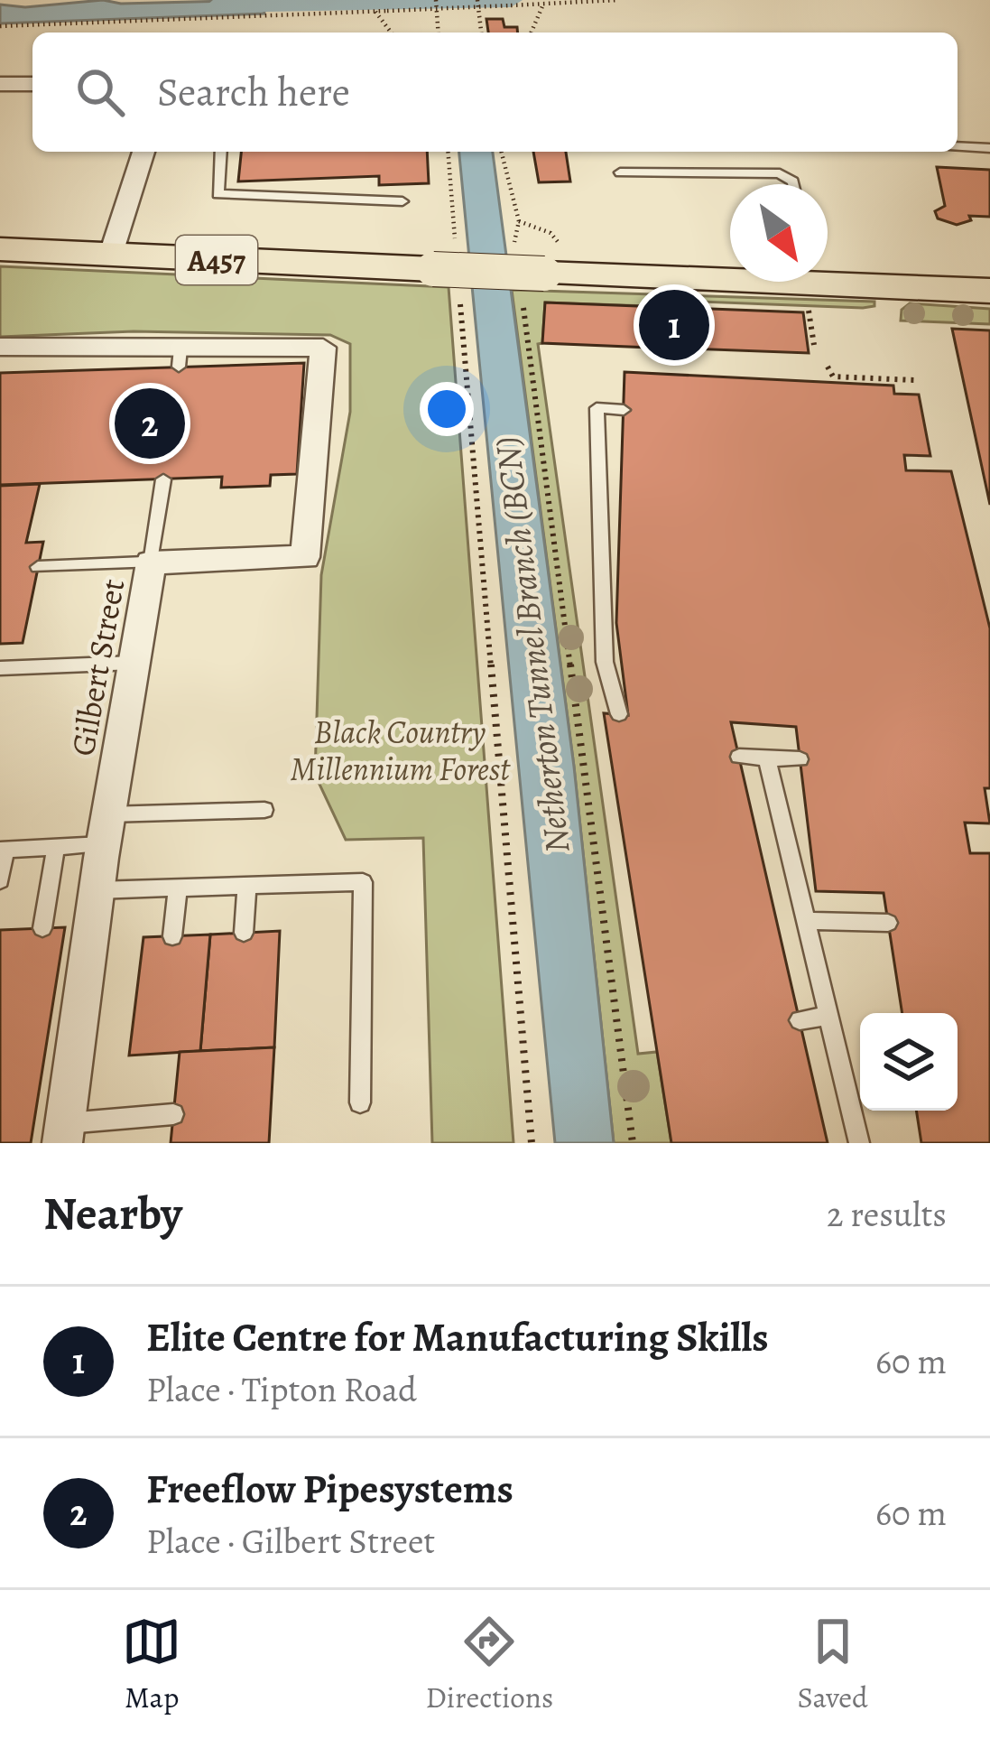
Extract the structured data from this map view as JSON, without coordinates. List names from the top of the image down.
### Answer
{
  "streets": {
    "main road": ["A457"],
    "street": ["Gilbert Street"]
  },
  "water": ["Netherton Tunnel Branch (BCN)"],
  "parks": ["Black Country Millennium Forest"],
  "north": "bottom right",
  "page": {
    "search": "Search here",
    "pins": ["1", "2"],
    "heading": ["Nearby", "2 results"],
    "list": [
      {
        "mark": "1",
        "name": "Elite Centre for Manufacturing Skills",
        "note": "Place · Tipton Road",
        "value": "60 m"
      },
      {
        "mark": "2",
        "name": "Freeflow Pipesystems",
        "note": "Place · Gilbert Street",
        "value": "60 m"
      }
    ],
    "nav": ["Map", "Directions", "Saved"]
  }
}
